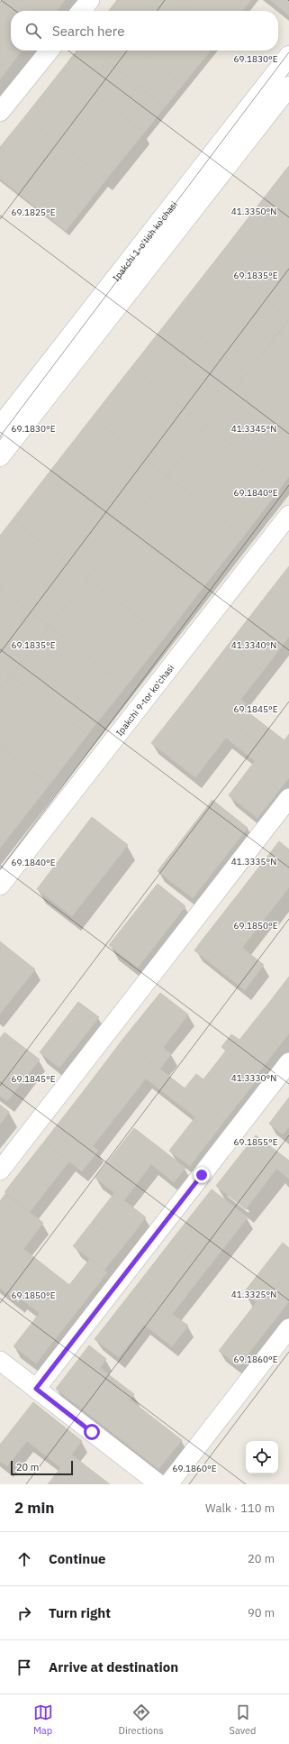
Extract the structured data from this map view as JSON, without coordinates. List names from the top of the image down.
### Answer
{
  "streets": {
    "main road": ["Ipakchi 1-o'tish ko'chasi"],
    "street": ["Ipakchi 9-tor ko'chasi"]
  },
  "scale_bar": "20 m",
  "page": {
    "search": "Search here",
    "scale": "20 m",
    "heading": ["2 min", "Walk · 110 m"],
    "list": [
      ["Continue", "20 m"],
      ["Turn right", "90 m"],
      "Arrive at destination"
    ],
    "nav": ["Map", "Directions", "Saved"]
  },
  "coordinates": [
    "69.1830°E",
    "41.3350°N",
    "69.1825°E",
    "69.1835°E",
    "41.3345°N",
    "69.1840°E",
    "41.3340°N",
    "69.1845°E",
    "41.3335°N",
    "69.1850°E",
    "41.3330°N",
    "69.1855°E",
    "41.3325°N",
    "69.1860°E"
  ]
}
